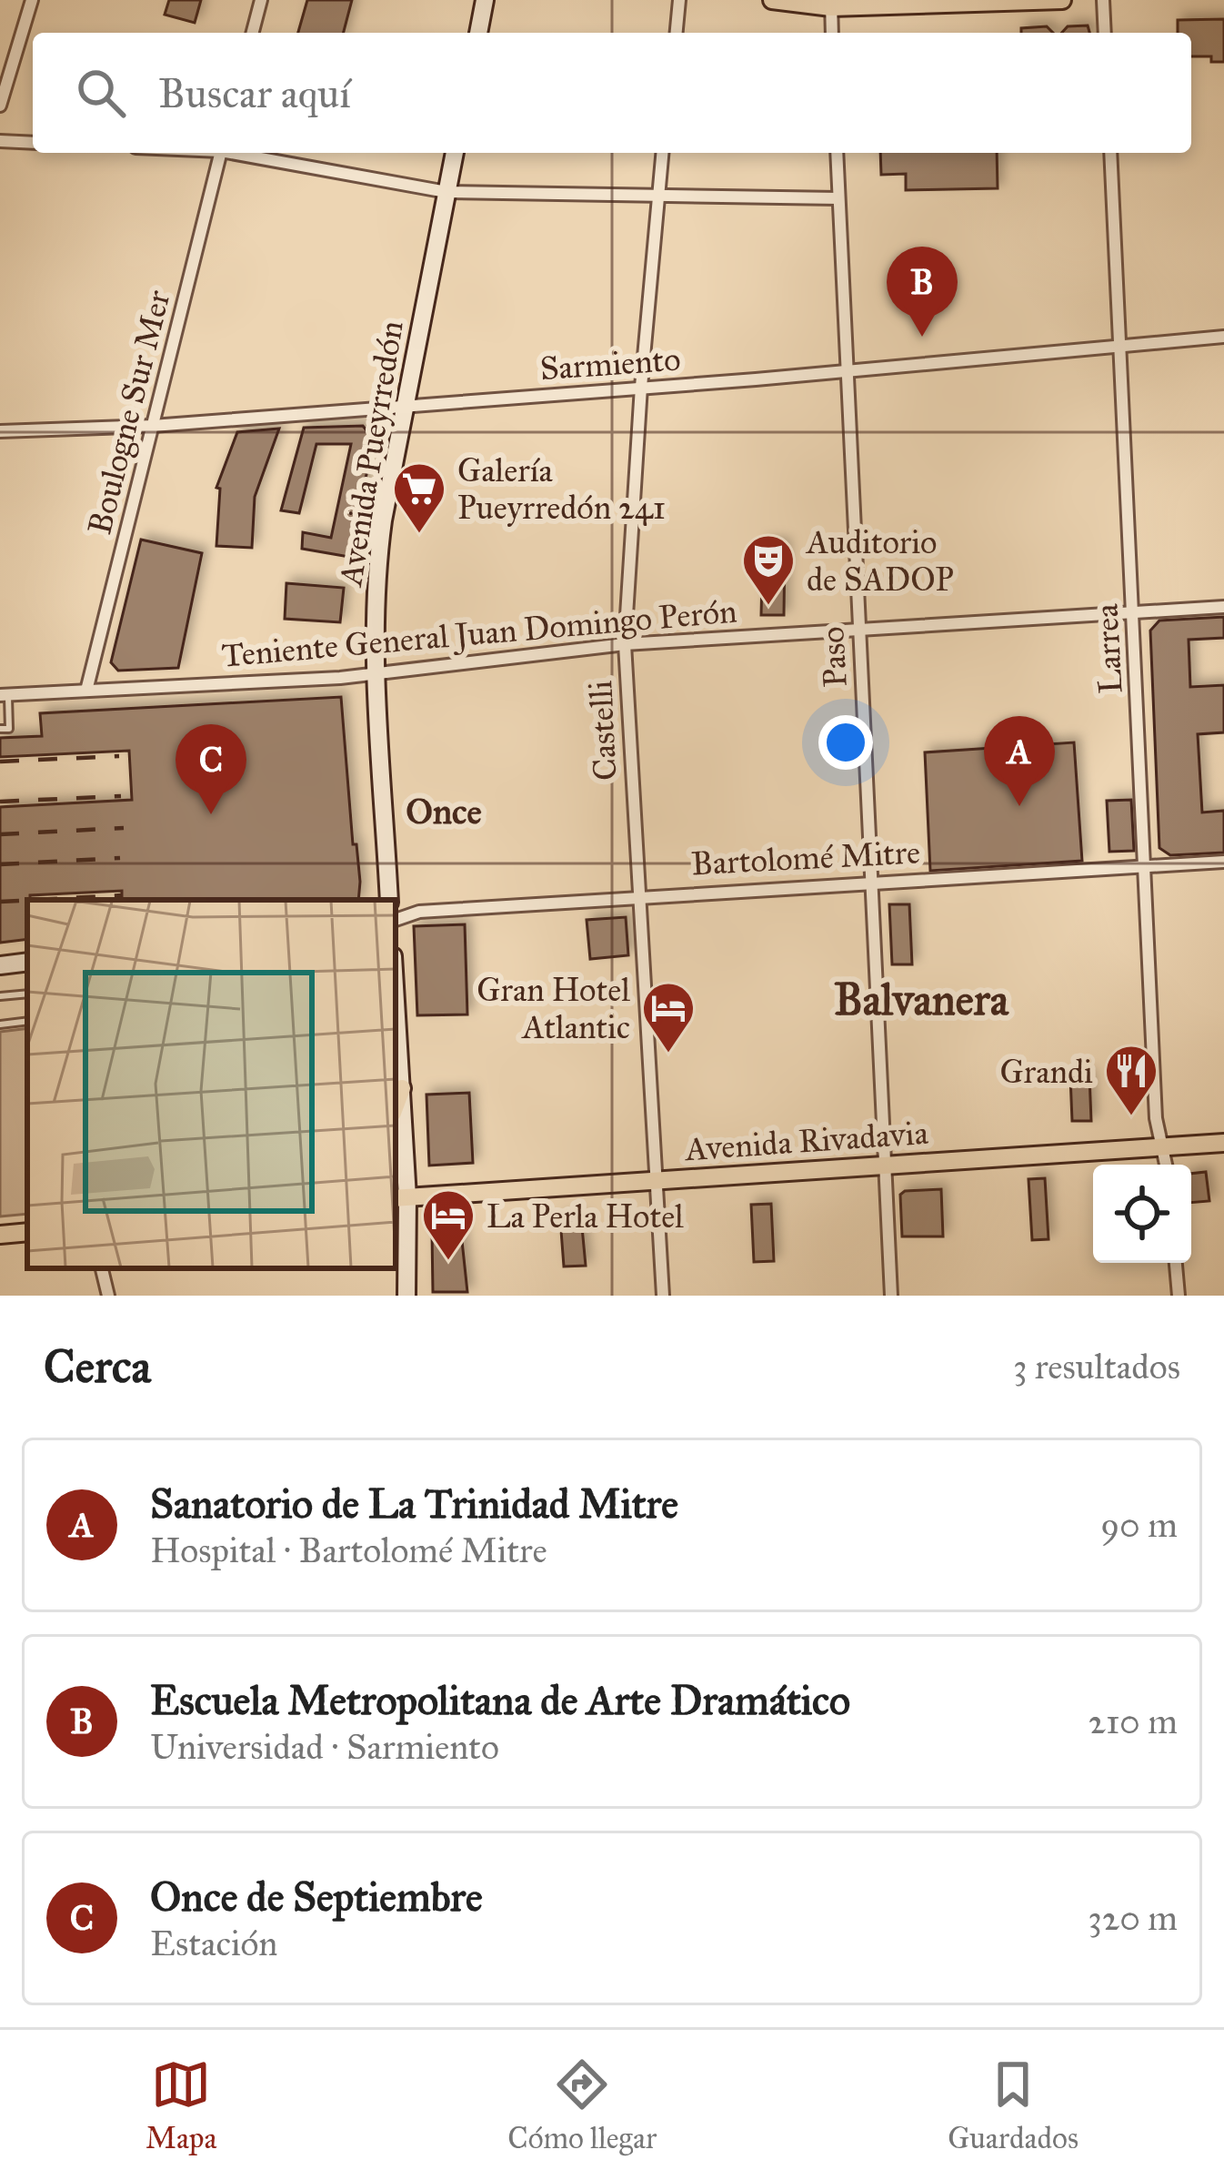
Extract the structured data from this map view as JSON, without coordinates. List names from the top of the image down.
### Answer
{
  "streets": {
    "main road": ["Avenida Pueyrredón", "Avenida Rivadavia"],
    "street": [
      "Sarmiento",
      "Boulogne Sur Mer",
      "Teniente General Juan Domingo Perón",
      "Larrea",
      "Paso",
      "Castelli",
      "Bartolomé Mitre"
    ]
  },
  "crossings": [
    ["Sarmiento", "Boulogne Sur Mer"],
    ["Sarmiento", "Avenida Pueyrredón"],
    ["Sarmiento", "Larrea"],
    ["Sarmiento", "Paso"],
    ["Sarmiento", "Castelli"],
    ["Boulogne Sur Mer", "Teniente General Juan Domingo Perón"],
    ["Avenida Pueyrredón", "Teniente General Juan Domingo Perón"],
    ["Teniente General Juan Domingo Perón", "Larrea"],
    ["Teniente General Juan Domingo Perón", "Paso"],
    ["Teniente General Juan Domingo Perón", "Castelli"],
    ["Larrea", "Bartolomé Mitre"],
    ["Larrea", "Avenida Rivadavia"],
    ["Paso", "Bartolomé Mitre"],
    ["Paso", "Avenida Rivadavia"],
    ["Castelli", "Bartolomé Mitre"],
    ["Castelli", "Avenida Rivadavia"]
  ],
  "districts": ["Once", "Balvanera"],
  "places": {
    "supermarket": ["Galería Pueyrredón 241"],
    "theatre": ["Auditorio de SADOP"],
    "hotel": ["Gran Hotel Atlantic", "La Perla Hotel"],
    "restaurant": ["Grandi"]
  },
  "page": {
    "search": "Buscar aquí",
    "pins": ["B", "A", "C"],
    "heading": ["Cerca", "3 resultados"],
    "list": [
      {
        "mark": "A",
        "name": "Sanatorio de La Trinidad Mitre",
        "note": "Hospital · Bartolomé Mitre",
        "value": "90 m"
      },
      {
        "mark": "B",
        "name": "Escuela Metropolitana de Arte Dramático",
        "note": "Universidad · Sarmiento",
        "value": "210 m"
      },
      {
        "mark": "C",
        "name": "Once de Septiembre",
        "note": "Estación",
        "value": "320 m"
      }
    ],
    "nav": ["Mapa", "Cómo llegar", "Guardados"]
  }
}
